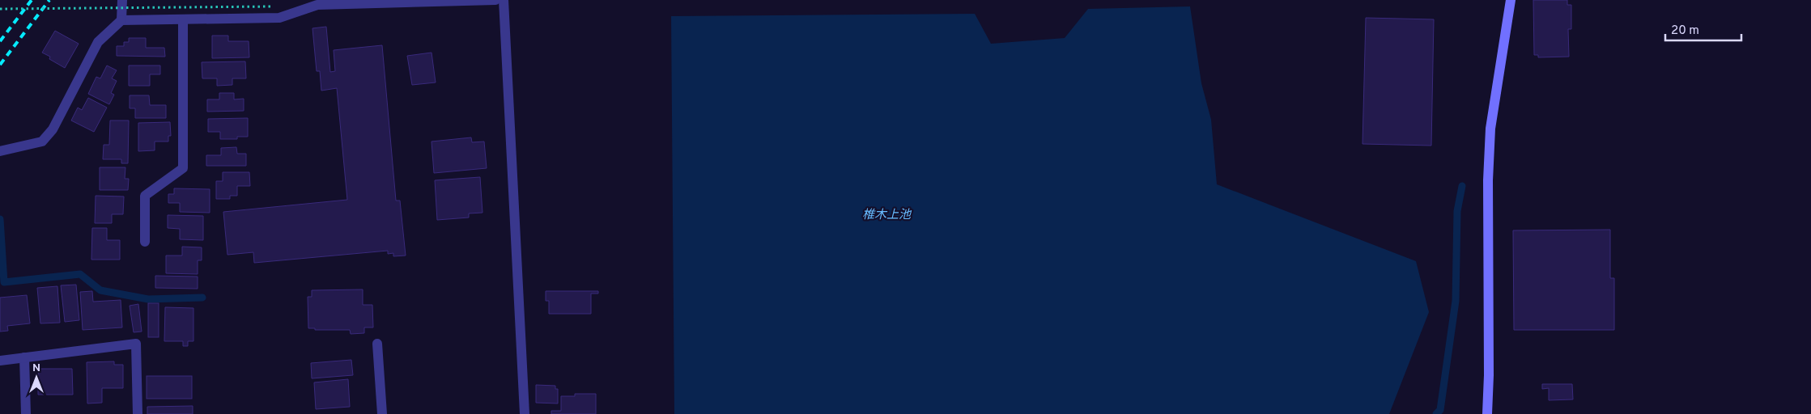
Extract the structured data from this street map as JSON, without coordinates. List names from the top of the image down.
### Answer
{
  "water": ["椎木上池"],
  "scale_bar": "20 m",
  "north": "top"
}
